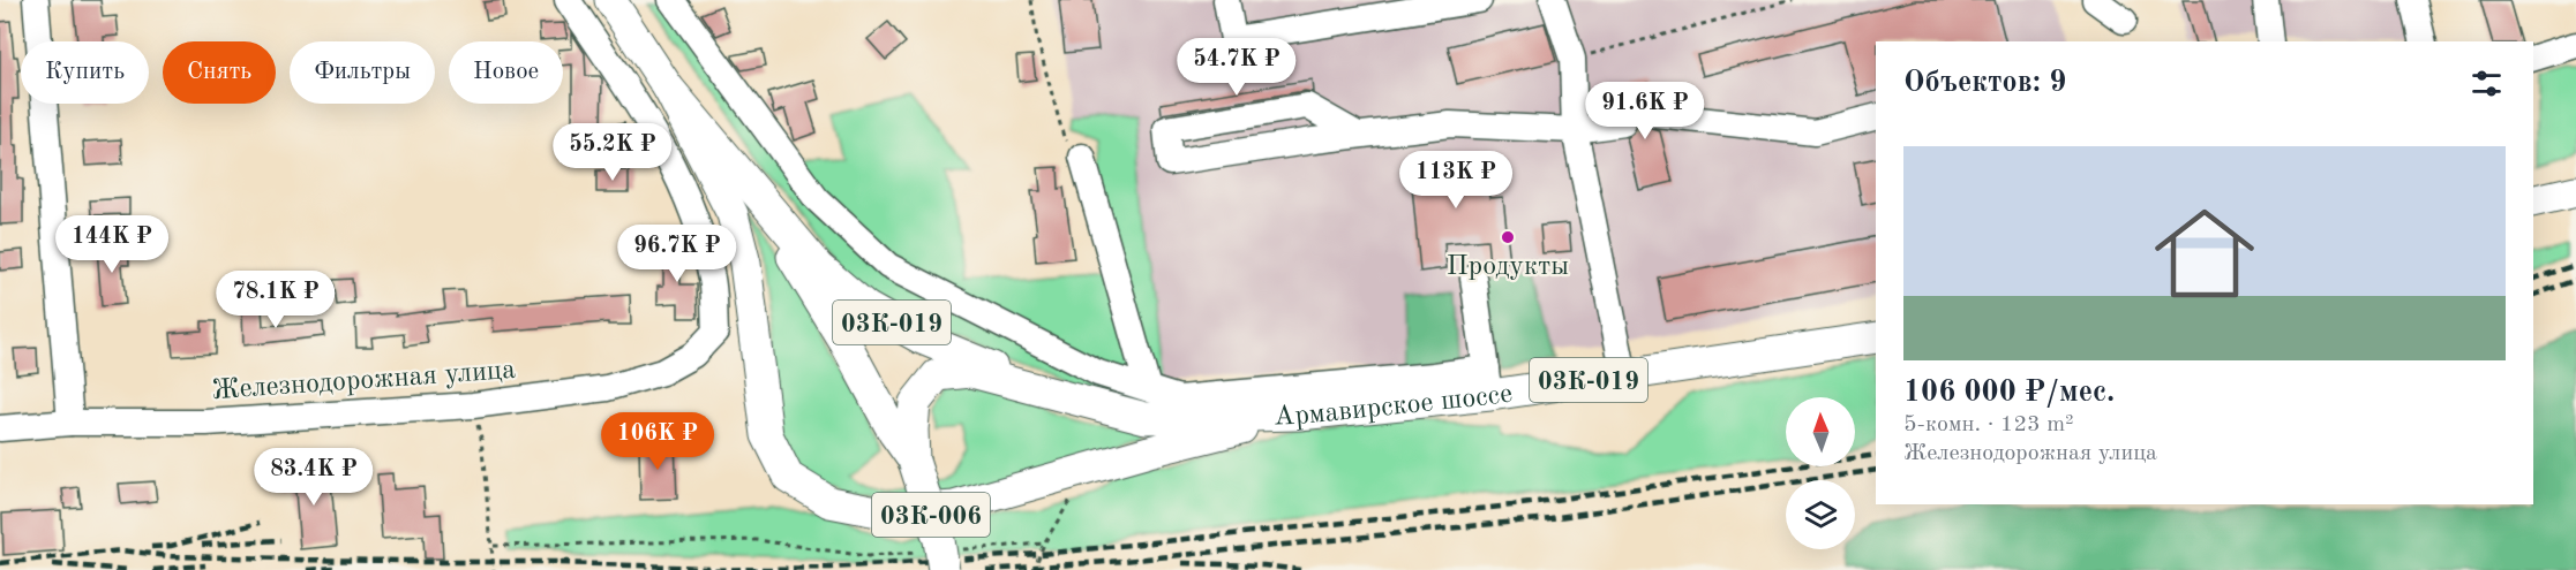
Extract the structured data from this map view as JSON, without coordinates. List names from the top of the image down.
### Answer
{
  "streets": {
    "main road": ["03К-019", "Армавирское шоссе", "03К-006"],
    "street": ["Железнодорожная улица"]
  },
  "crossings": [
    ["03К-019", "Армавирское шоссе"],
    ["03К-019", "03К-006"]
  ],
  "places": ["Продукты"],
  "north": "top",
  "page": {
    "price": [
      "54.7K ₽",
      "91.6K ₽",
      "55.2K ₽",
      "113K ₽",
      "144K ₽",
      "96.7K ₽",
      "78.1K ₽",
      "106K ₽",
      "83.4K ₽"
    ],
    "chip": [
      "Купить",
      "Снять",
      "Фильтры",
      "Новое"
    ],
    "heading": "Объектов: 9",
    "list": [
      {
        "name": "106 000 ₽/мес.",
        "note": "5-комн. · 123 m² · Железнодорожная улица"
      }
    ]
  }
}
